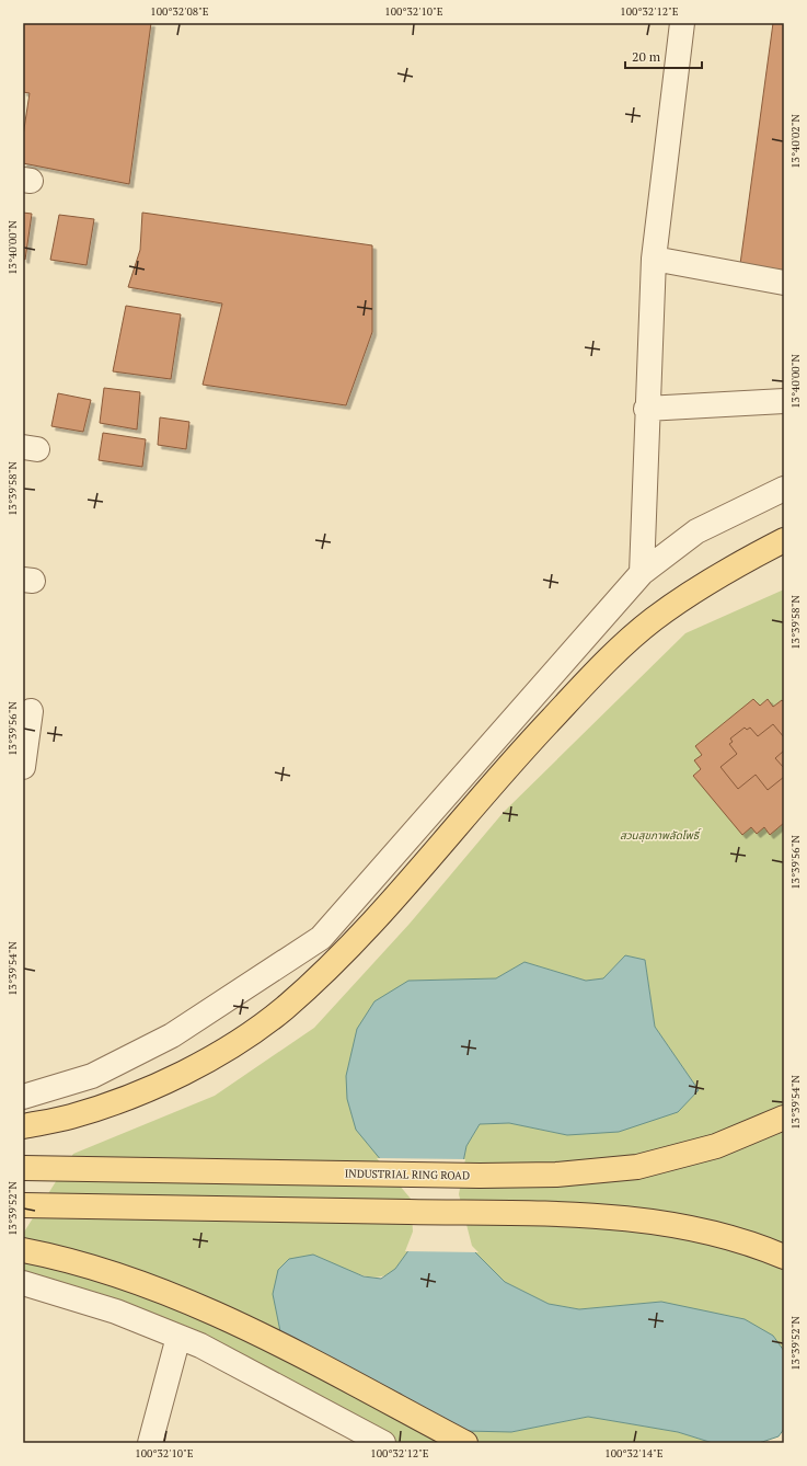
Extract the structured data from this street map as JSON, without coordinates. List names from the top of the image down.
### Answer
{
  "streets": {
    "main road": ["INDUSTRIAL RING ROAD"]
  },
  "parks": ["สวนสุขภาพลัดโพธิ์"],
  "scale_bar": "20 m",
  "coordinates": [
    "100°32'08\"E",
    "100°32'10\"E",
    "100°32'12\"E",
    "13°40'02\"N",
    "13°40'00\"N",
    "13°39'58\"N",
    "13°39'56\"N",
    "13°39'54\"N",
    "13°39'52\"N",
    "100°32'14\"E"
  ]
}
